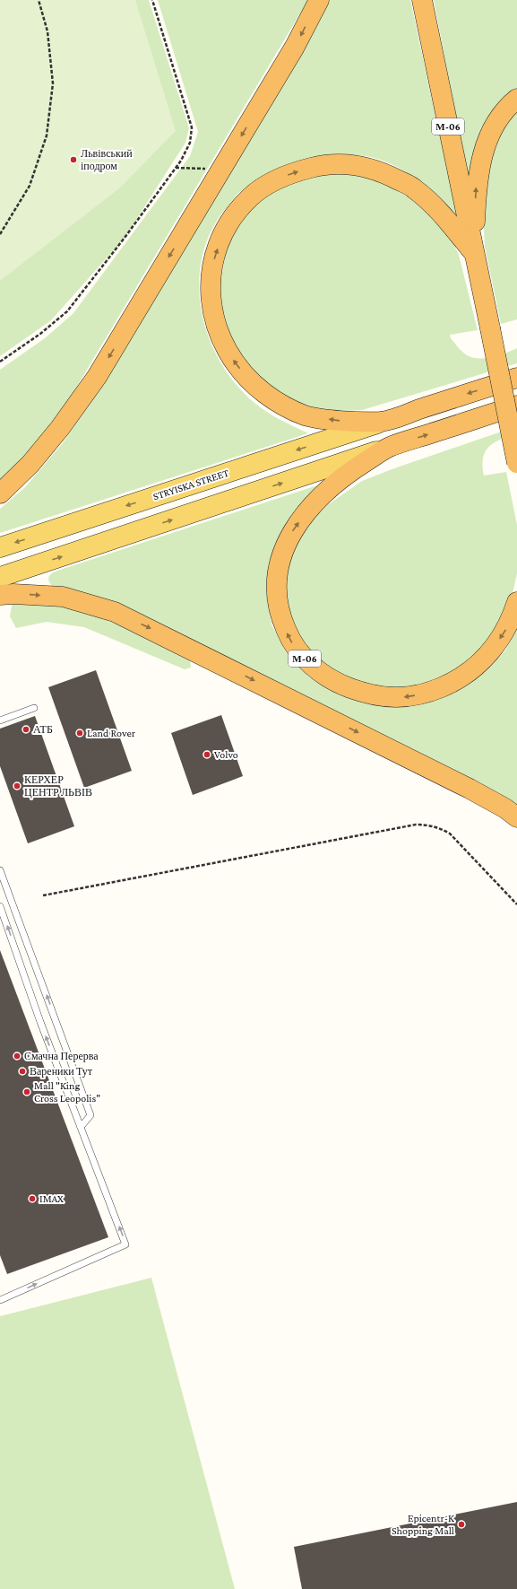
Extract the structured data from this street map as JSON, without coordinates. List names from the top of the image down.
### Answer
{
  "streets": {
    "highway": ["М-06"],
    "main road": ["STRYISKA STREET"]
  },
  "places": [
    "Львівський іподром",
    "АТБ",
    "Land Rover",
    "Volvo",
    "КЕРХЕР ЦЕНТР ЛЬВІВ",
    "Смачна Перерва",
    "Вареники Тут",
    "Mall \"King Cross Leopolis\"",
    "IMAX",
    "Epicentr-K Shopping Mall"
  ]
}
